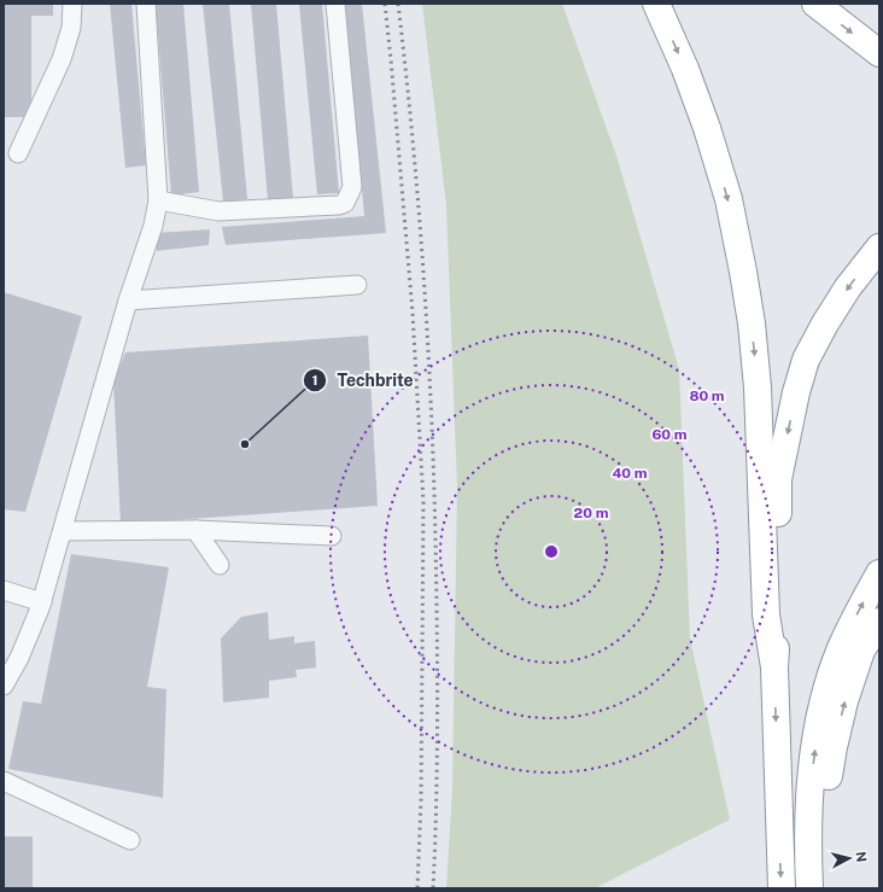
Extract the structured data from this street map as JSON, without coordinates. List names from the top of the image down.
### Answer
{
  "places": ["Techbrite"],
  "north": "right",
  "rings": [
    "80 m",
    "60 m",
    "40 m",
    "20 m"
  ]
}
